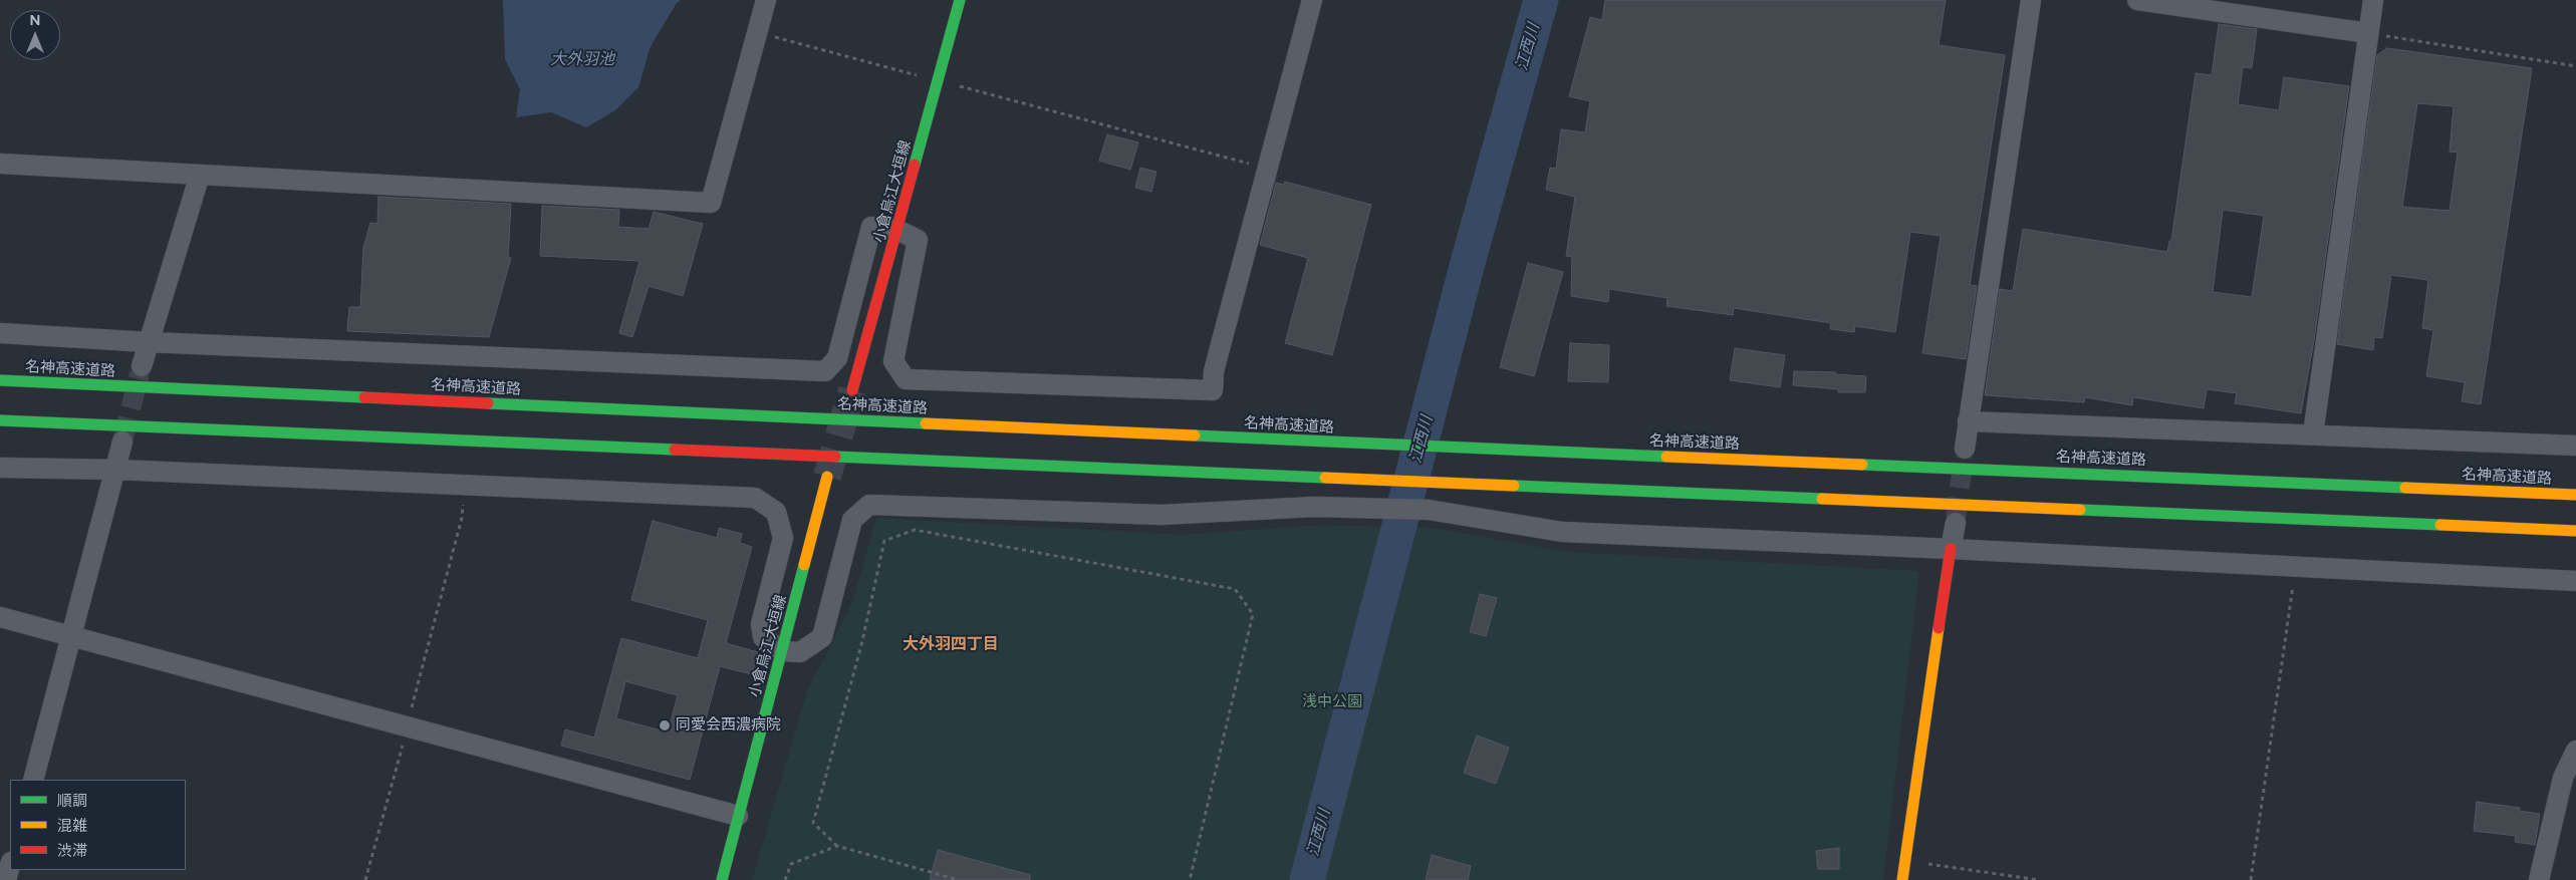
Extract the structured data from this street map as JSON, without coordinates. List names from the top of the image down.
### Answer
{
  "streets": {
    "main road": ["小倉烏江大垣線", "名神高速道路"]
  },
  "districts": ["大外羽四丁目"],
  "water": ["江西川", "大外羽池"],
  "parks": ["浅中公園"],
  "places": ["同愛会西濃病院"],
  "legend": ["順調", "混雑", "渋滞"],
  "north": "top"
}
